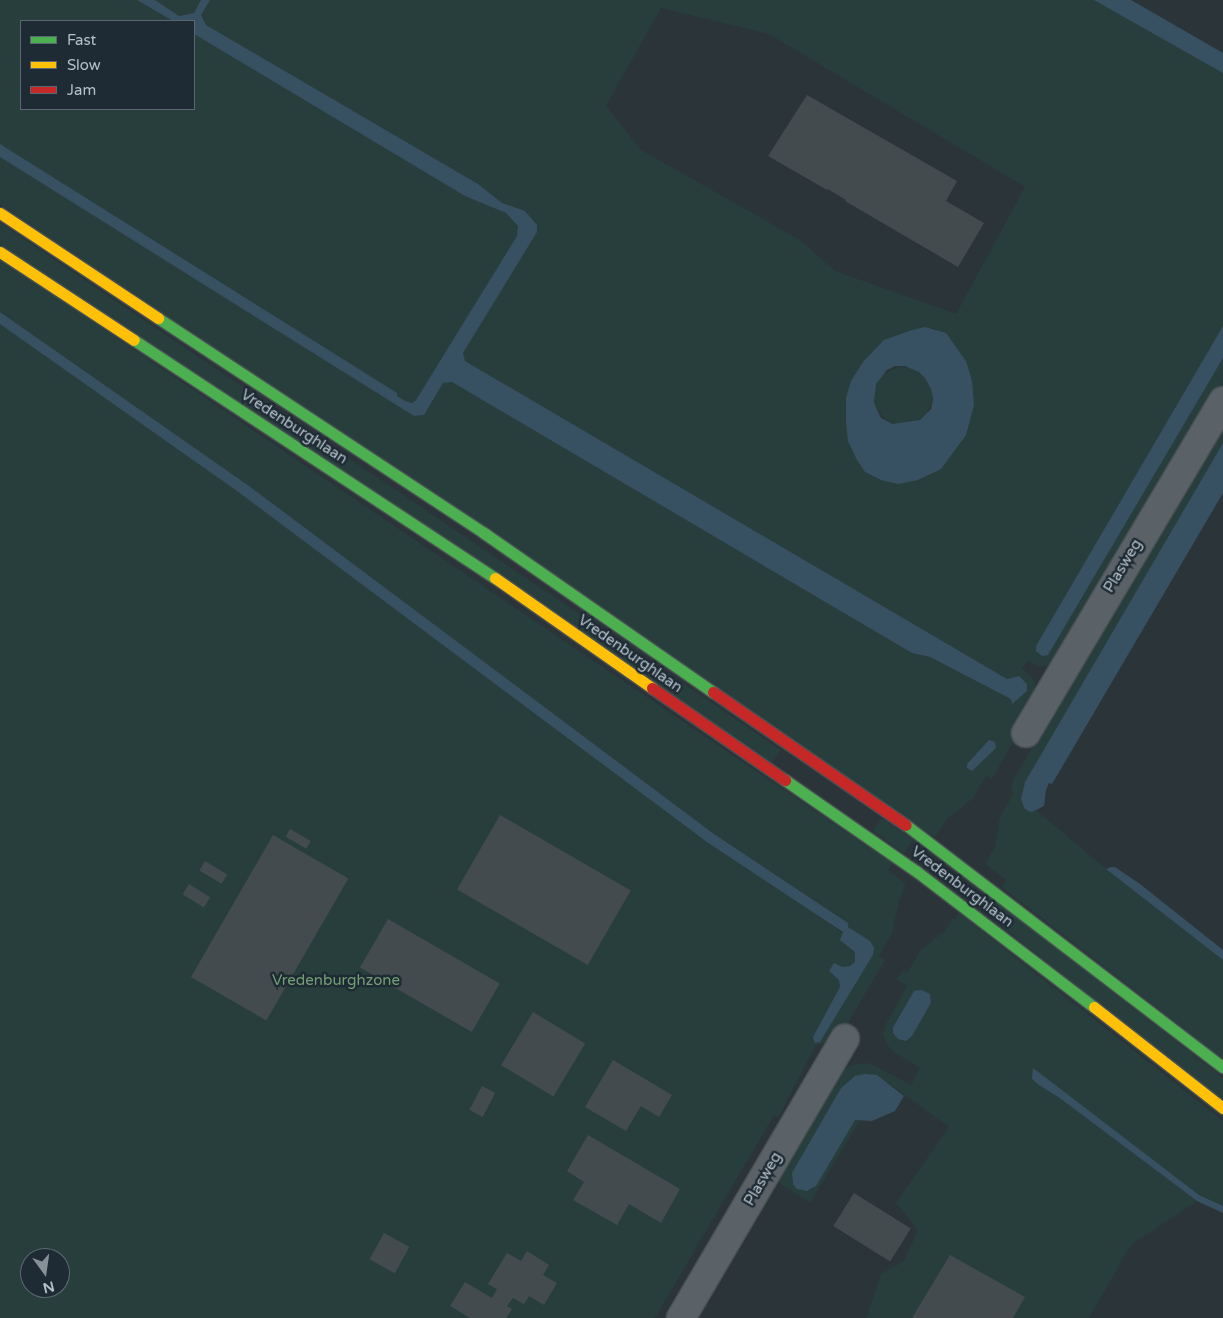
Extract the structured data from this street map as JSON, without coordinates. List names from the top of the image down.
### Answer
{
  "streets": {
    "street": ["Vredenburghlaan", "Plasweg"]
  },
  "parks": ["Vredenburghzone"],
  "legend": ["Fast", "Slow", "Jam"],
  "north": "bottom"
}
